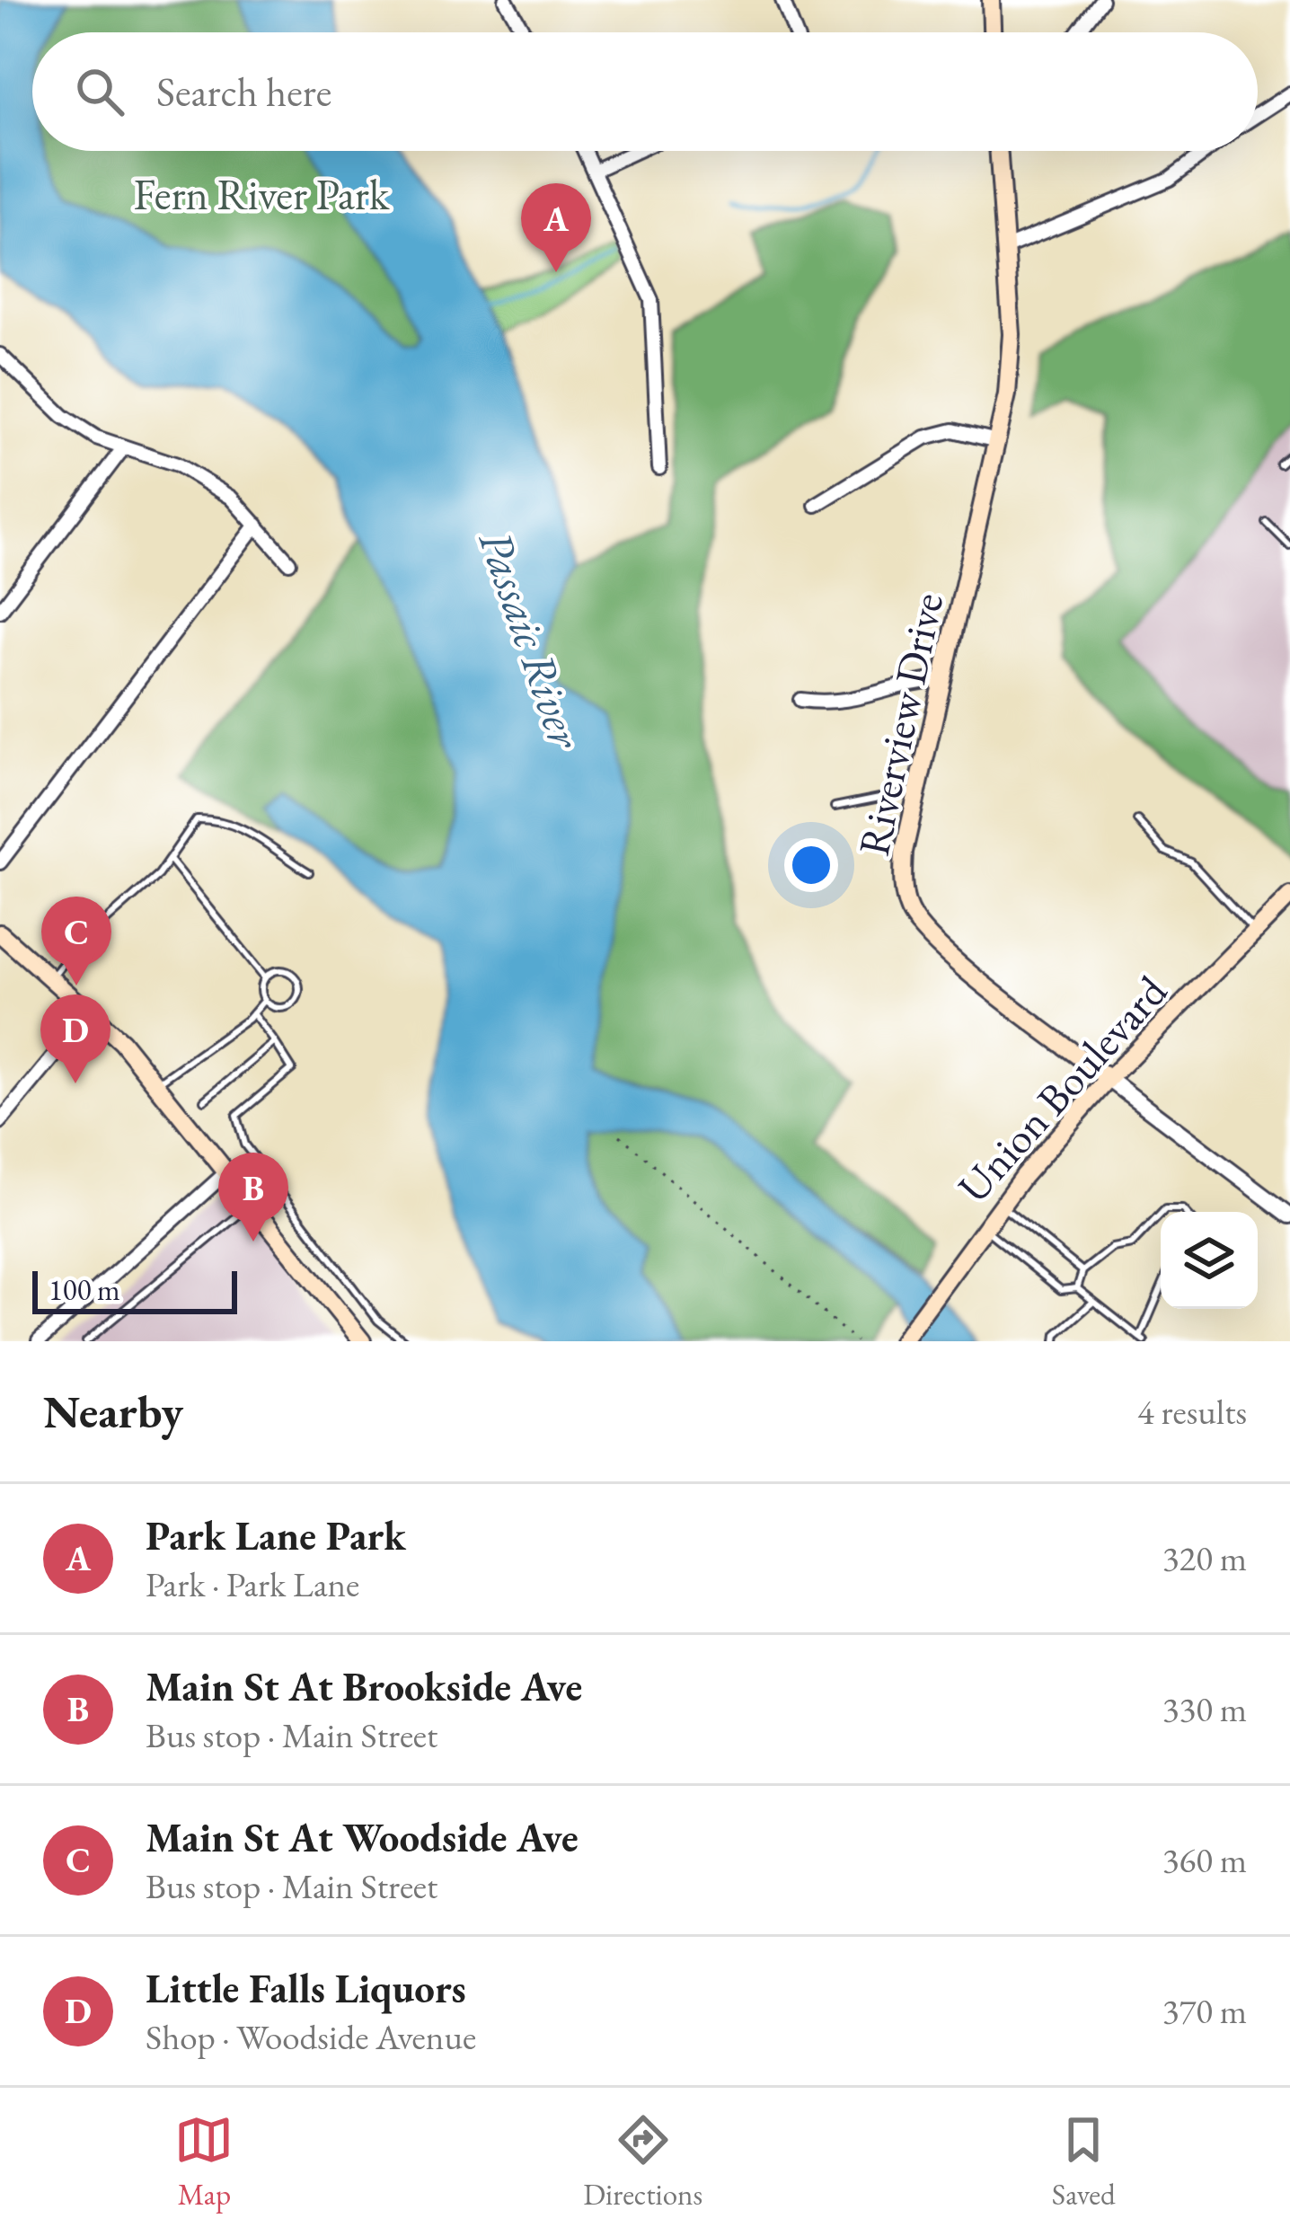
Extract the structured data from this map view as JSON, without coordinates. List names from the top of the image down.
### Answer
{
  "streets": {
    "main road": ["Riverview Drive", "Union Boulevard"]
  },
  "crossings": [
    ["Riverview Drive", "Union Boulevard"]
  ],
  "water": ["Passaic River"],
  "parks": ["Fern River Park"],
  "scale_bar": "100 m",
  "page": {
    "search": "Search here",
    "pins": [
      "A",
      "C",
      "D",
      "B"
    ],
    "scale": "100 m",
    "heading": ["Nearby", "4 results"],
    "list": [
      {
        "mark": "A",
        "name": "Park Lane Park",
        "note": "Park · Park Lane",
        "value": "320 m"
      },
      {
        "mark": "B",
        "name": "Main St At Brookside Ave",
        "note": "Bus stop · Main Street",
        "value": "330 m"
      },
      {
        "mark": "C",
        "name": "Main St At Woodside Ave",
        "note": "Bus stop · Main Street",
        "value": "360 m"
      },
      {
        "mark": "D",
        "name": "Little Falls Liquors",
        "note": "Shop · Woodside Avenue",
        "value": "370 m"
      }
    ],
    "nav": ["Map", "Directions", "Saved"]
  }
}
